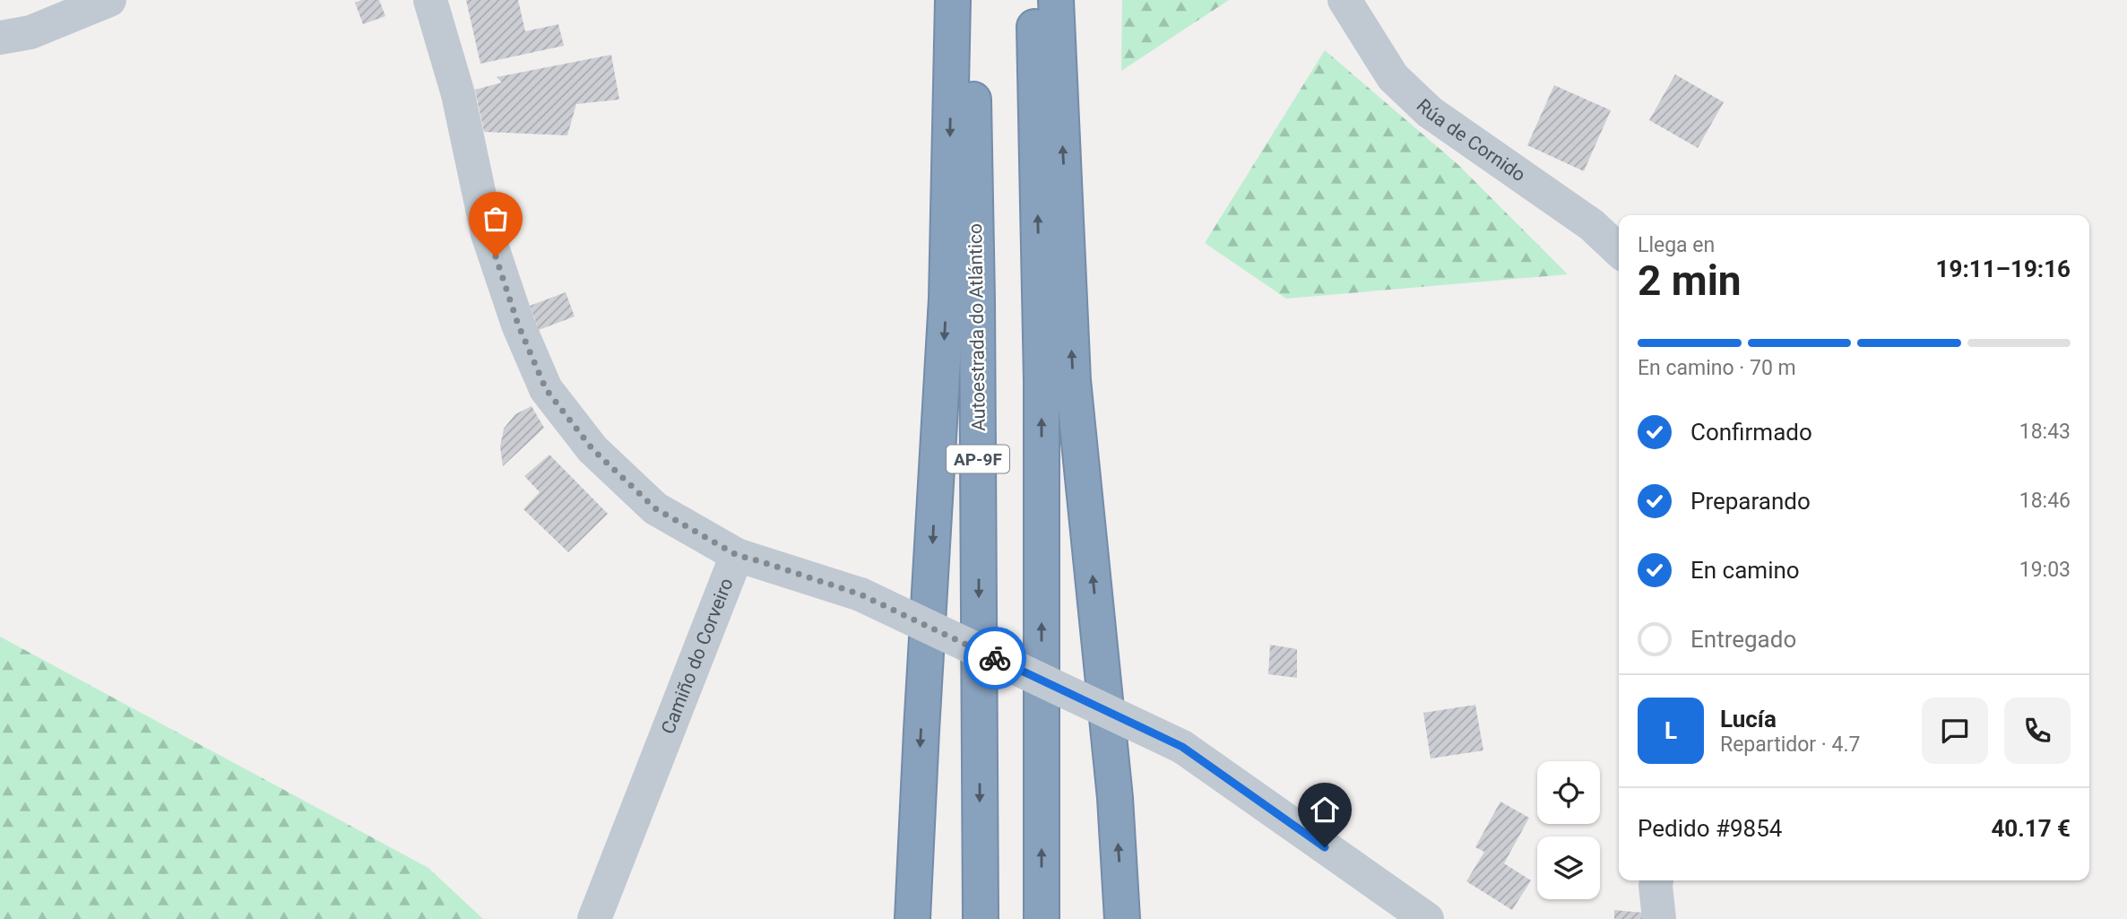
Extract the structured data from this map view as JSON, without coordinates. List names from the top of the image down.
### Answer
{
  "streets": {
    "highway": ["Autoestrada do Atlántico", "AP-9F"],
    "street": ["Rúa de Cornido", "Camiño do Corveiro"]
  },
  "page": {
    "heading": ["2 min", "Llega en", "19:11–19:16"],
    "panel": [
      "Lucía",
      "Repartidor · 4.7",
      "Pedido #9854",
      "40.17 €"
    ],
    "bar": "En camino · 70 m",
    "list": [
      ["Confirmado", "18:43"],
      ["Preparando", "18:46"],
      ["En camino", "19:03"],
      "Entregado"
    ],
    "round": "L"
  }
}
